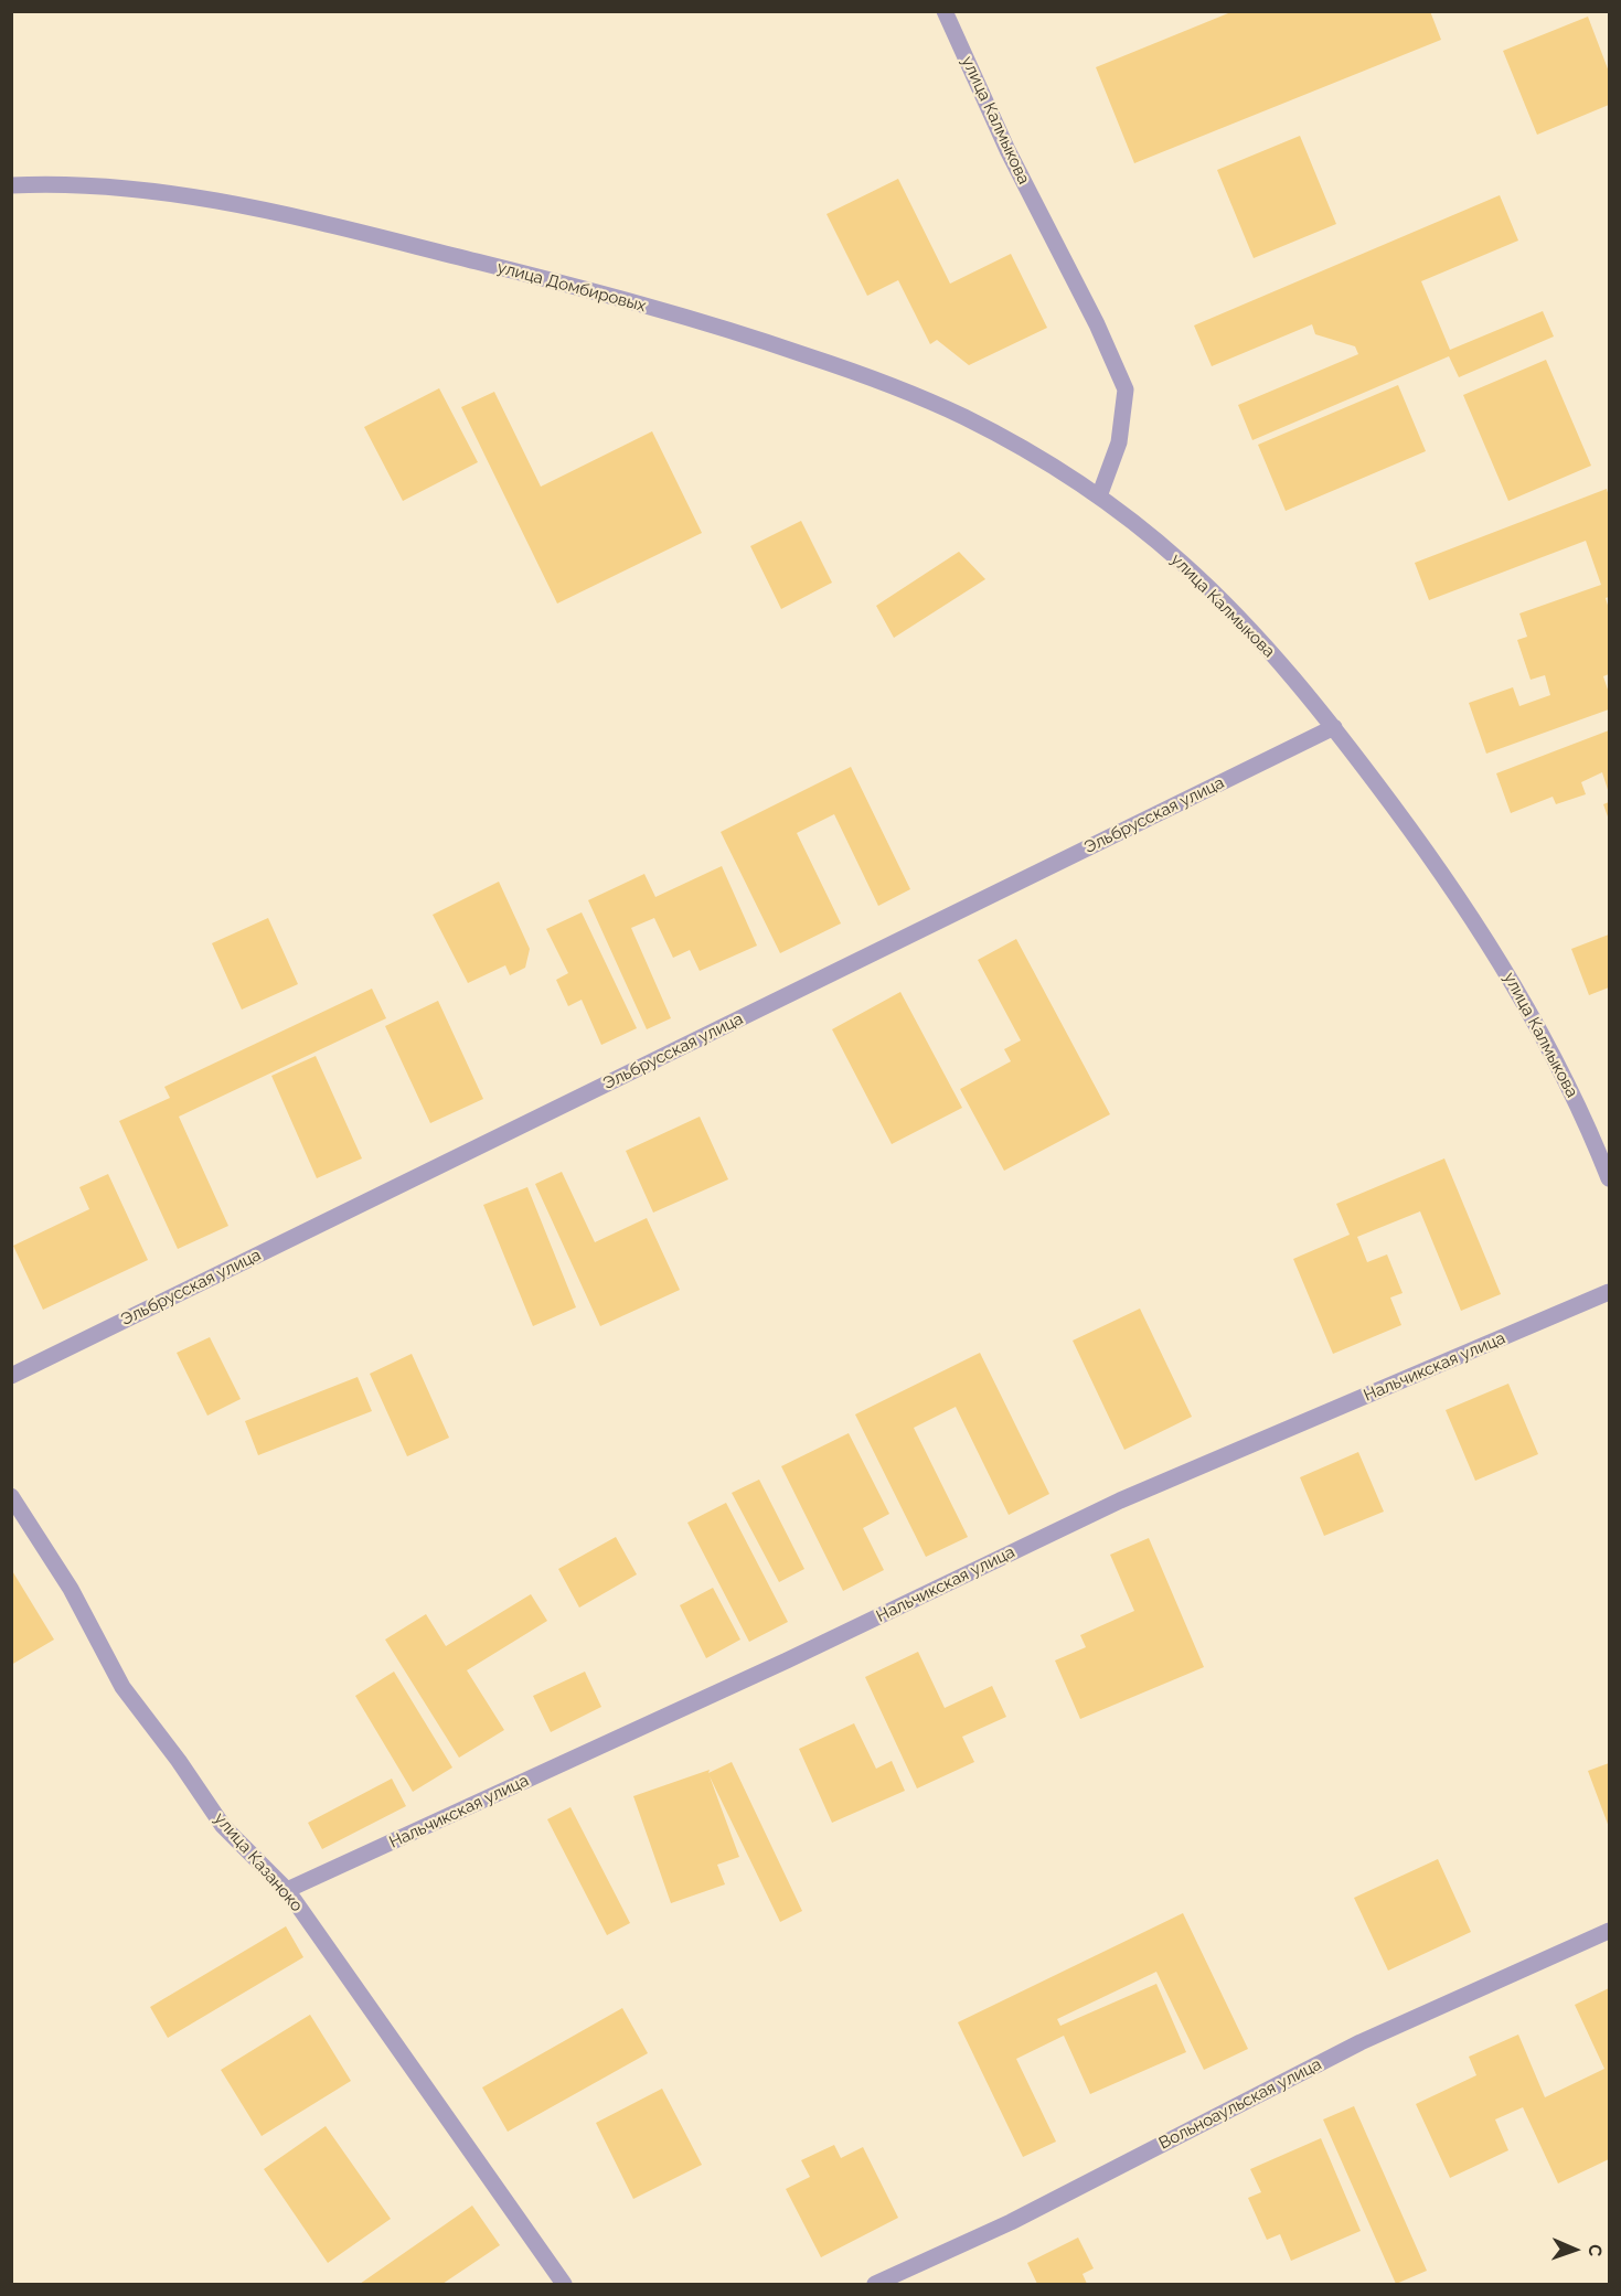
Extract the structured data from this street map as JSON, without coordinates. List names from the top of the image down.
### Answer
{
  "streets": {
    "street": [
      "улица Калмыкова",
      "улица Домбировых",
      "Эльбрусская улица",
      "Нальчикская улица",
      "улица Казаноко",
      "Вольноаульская улица"
    ]
  },
  "crossings": [
    ["улица Калмыкова", "улица Домбировых"],
    ["улица Калмыкова", "Эльбрусская улица"],
    ["Нальчикская улица", "улица Казаноко"]
  ],
  "north": "right"
}
